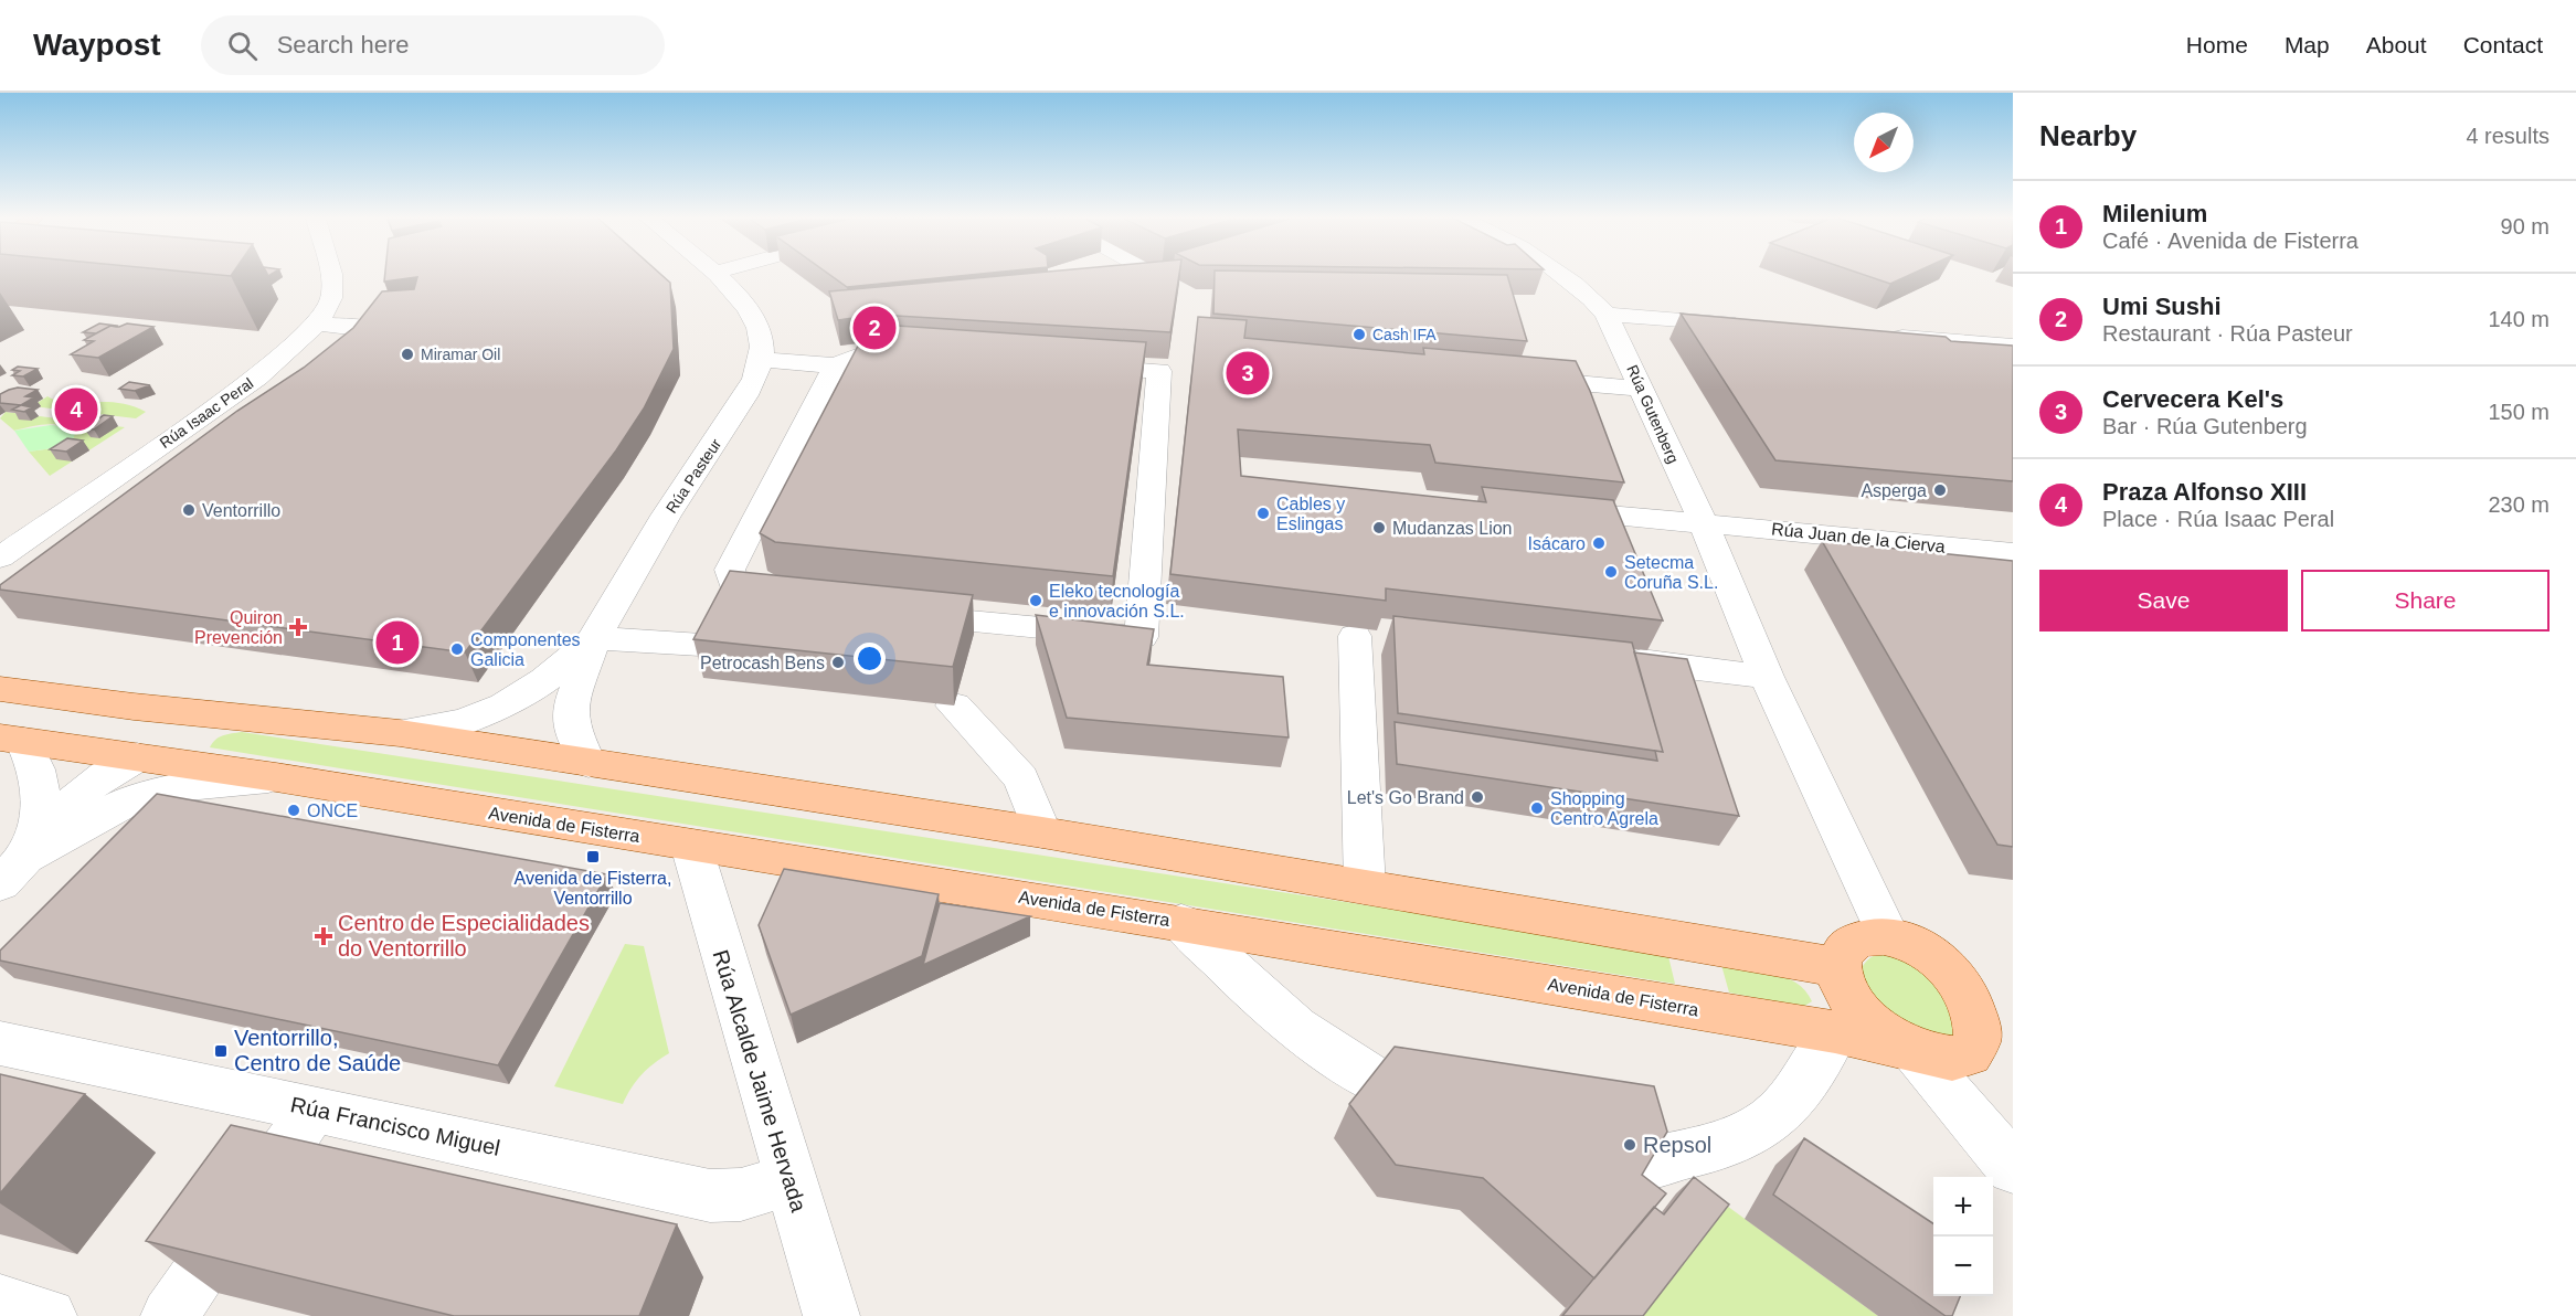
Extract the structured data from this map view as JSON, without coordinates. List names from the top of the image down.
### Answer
{
  "streets": {
    "main road": ["Avenida de Fisterra"],
    "street": [
      "Rúa Isaac Peral",
      "Rúa Gutenberg",
      "Rúa Pasteur",
      "Rúa Juan de la Cierva",
      "Rúa Alcalde Jaime Hervada",
      "Rúa Francisco Miguel"
    ]
  },
  "crossings": [
    ["Rúa Gutenberg", "Rúa Juan de la Cierva"],
    ["Rúa Gutenberg", "Avenida de Fisterra"],
    ["Avenida de Fisterra", "Rúa Alcalde Jaime Hervada"],
    ["Rúa Alcalde Jaime Hervada", "Rúa Francisco Miguel"]
  ],
  "places": {
    "other": [
      "Cash IFA",
      "Miramar Oil",
      "Asperga",
      "Ventorrillo",
      "Cables y Eslingas",
      "Mudanzas Lion",
      "Isácaro",
      "Setecma Coruña S.L.",
      "Eleko tecnología e innovación S.L.",
      "Componentes Galicia",
      "Petrocash Bens",
      "Let's Go Brand",
      "Shopping Centro Agrela",
      "ONCE",
      "Repsol"
    ],
    "health": ["Quiron Prevención", "Centro de Especialidades do Ventorrillo"],
    "transit": ["Avenida de Fisterra, Ventorrillo", "Ventorrillo, Centro de Saúde"]
  },
  "north": "bottom left",
  "page": {
    "header": "Waypost",
    "search": "Search here",
    "nav": [
      "Home",
      "Map",
      "About",
      "Contact"
    ],
    "heading": ["Nearby", "4 results"],
    "list": [
      {
        "mark": "1",
        "name": "Milenium",
        "note": "Café · Avenida de Fisterra",
        "value": "90 m"
      },
      {
        "mark": "2",
        "name": "Umi Sushi",
        "note": "Restaurant · Rúa Pasteur",
        "value": "140 m"
      },
      {
        "mark": "3",
        "name": "Cervecera Kel's",
        "note": "Bar · Rúa Gutenberg",
        "value": "150 m"
      },
      {
        "mark": "4",
        "name": "Praza Alfonso XIII",
        "note": "Place · Rúa Isaac Peral",
        "value": "230 m"
      }
    ],
    "pins": [
      "2",
      "3",
      "4",
      "1"
    ],
    "buttons": ["Save", "Share"],
    "map_buttons": ["+", "−"]
  }
}
